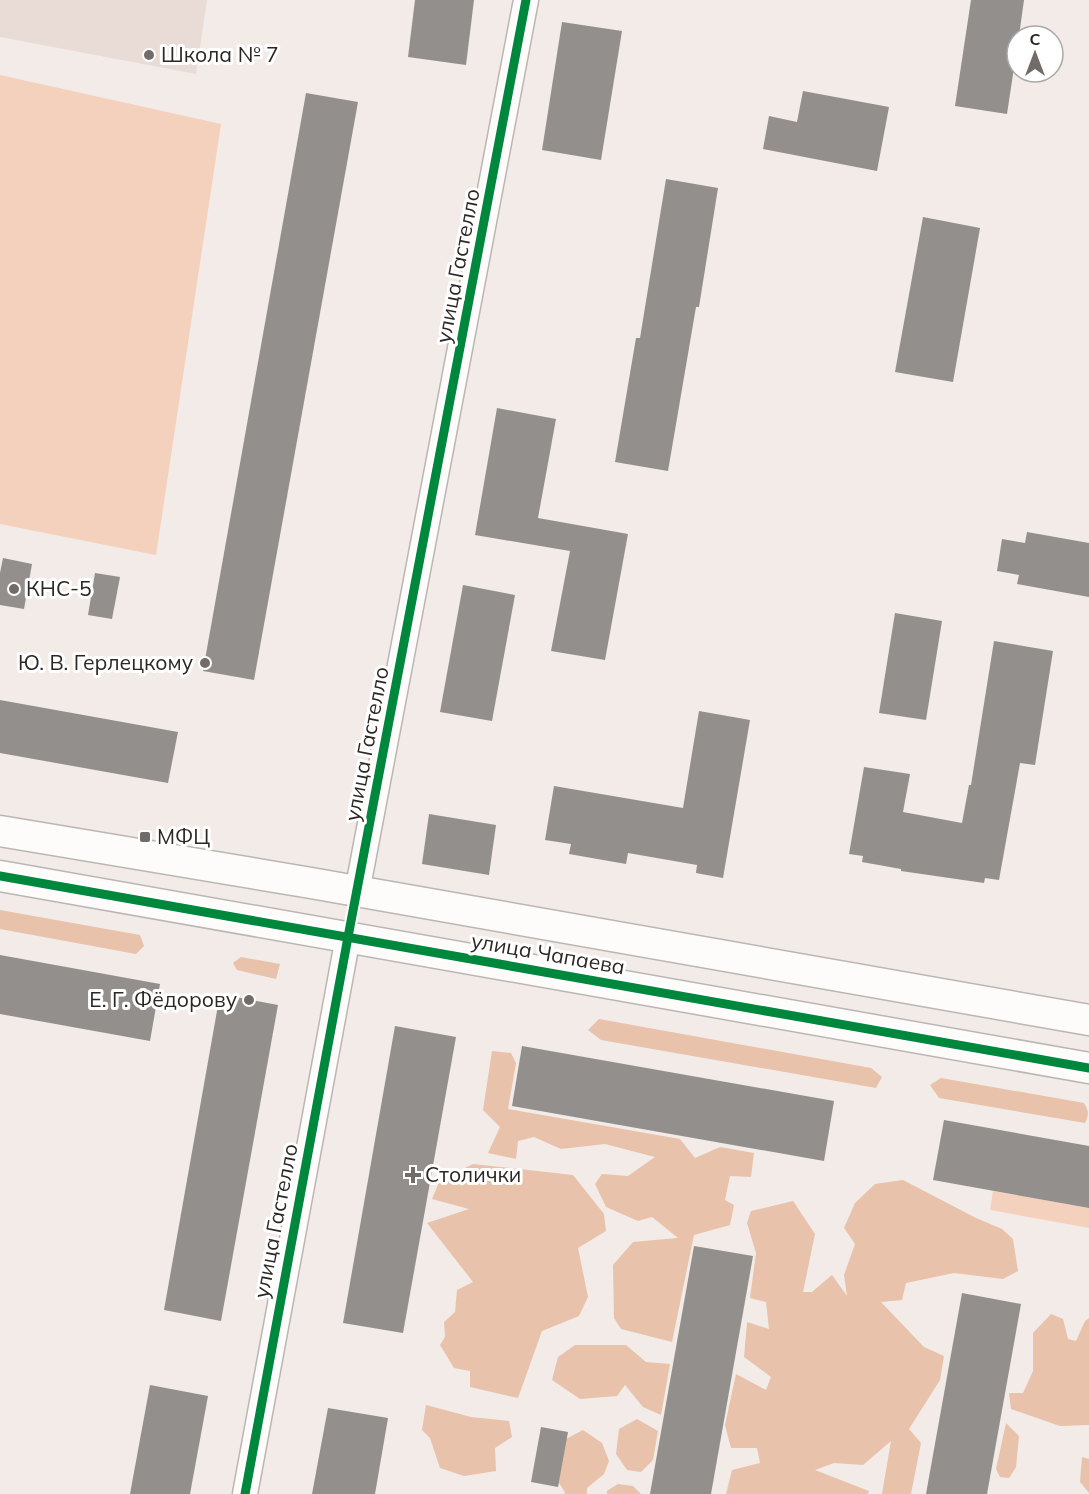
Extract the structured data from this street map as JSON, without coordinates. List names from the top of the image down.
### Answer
{
  "streets": {
    "street": ["улица Гастелло", "улица Чапаева"]
  },
  "crossings": [
    ["улица Гастелло", "улица Чапаева"]
  ],
  "places": {
    "other": [
      "Школа № 7",
      "КНС-5",
      "Ю. В. Герлецкому",
      "Е. Г. Фёдорову"
    ],
    "transit": ["МФЦ"],
    "health": ["Столички"]
  },
  "north": "top"
}
